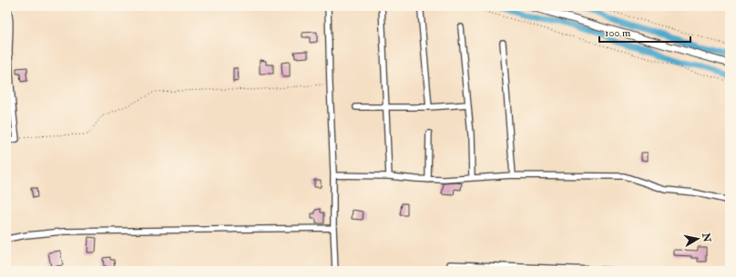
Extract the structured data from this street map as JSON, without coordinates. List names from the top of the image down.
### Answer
{
  "scale_bar": "100 m",
  "north": "right"
}
